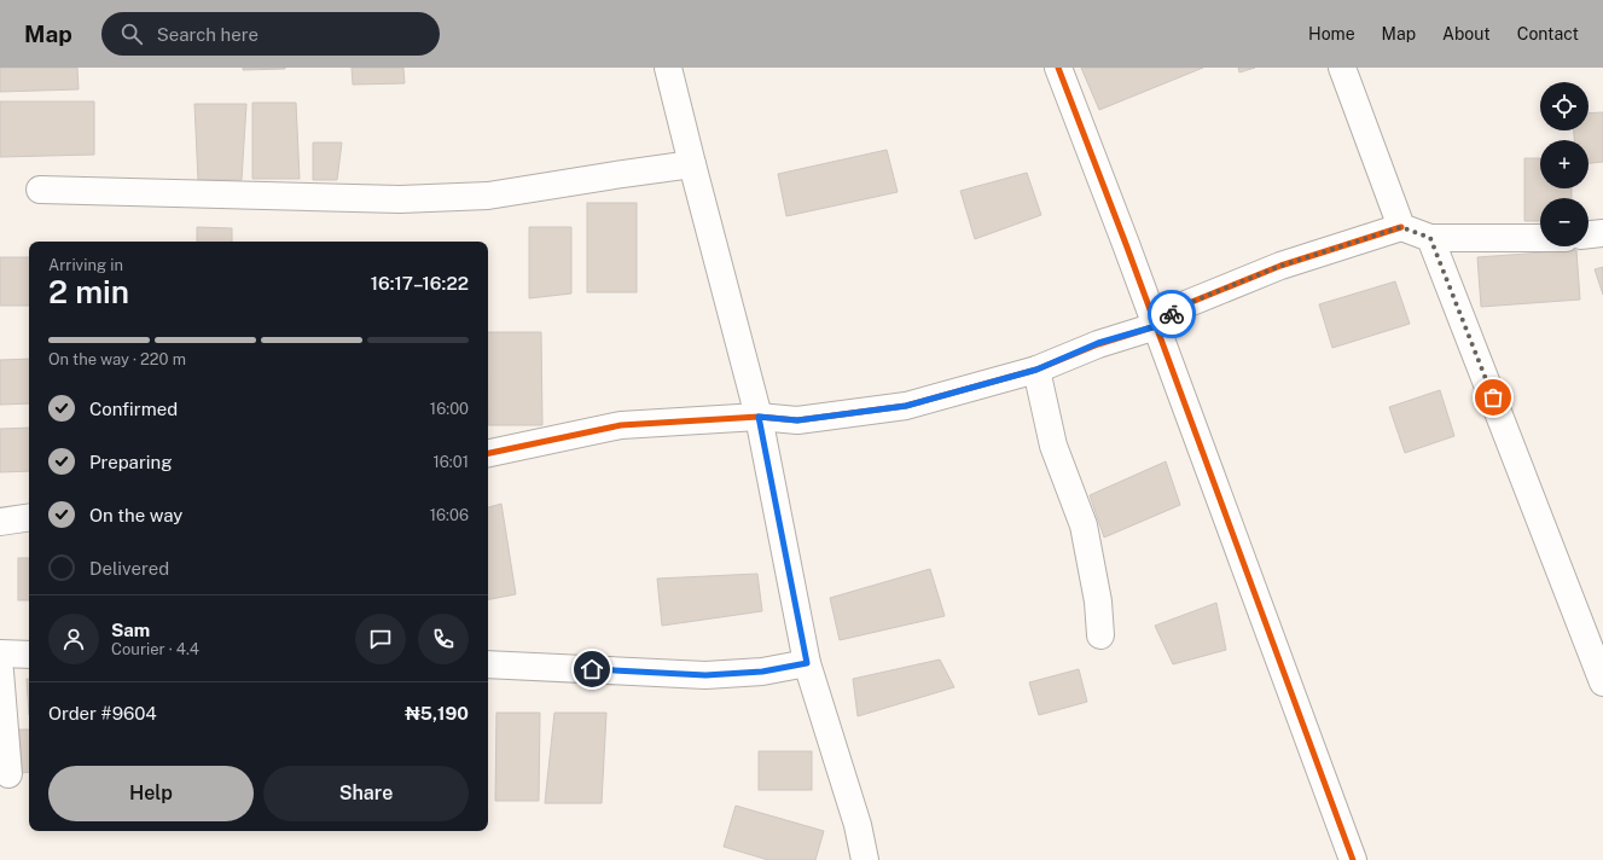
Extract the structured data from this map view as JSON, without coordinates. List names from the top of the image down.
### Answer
{
  "page": {
    "header": "Map",
    "search": "Search here",
    "nav": [
      "Home",
      "Map",
      "About",
      "Contact"
    ],
    "map_buttons": ["+", "−"],
    "heading": ["2 min", "Arriving in", "16:17–16:22"],
    "panel": [
      "Sam",
      "Courier · 4.4",
      "Order #9604",
      "₦5,190"
    ],
    "bar": "On the way · 220 m",
    "list": [
      ["Confirmed", "16:00"],
      ["Preparing", "16:01"],
      ["On the way", "16:06"],
      "Delivered"
    ],
    "buttons": ["Help", "Share"]
  }
}
